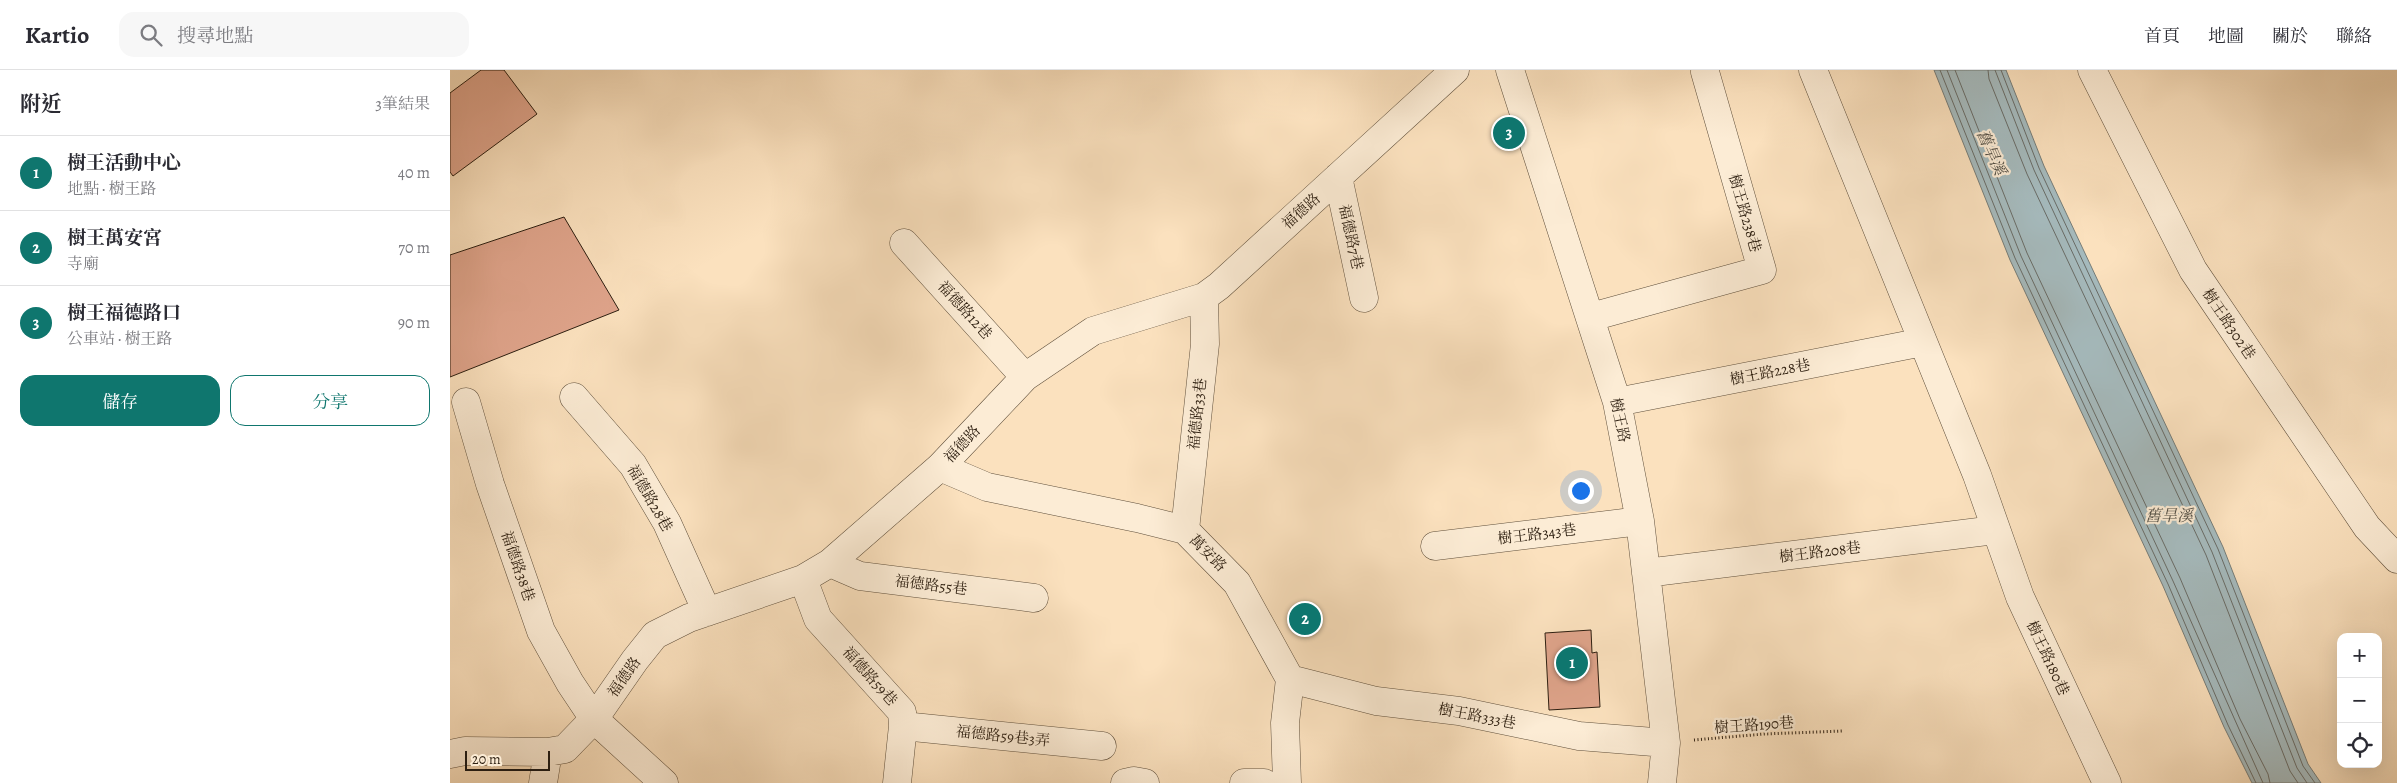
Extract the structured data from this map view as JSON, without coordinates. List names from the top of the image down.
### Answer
{
  "streets": {
    "street": [
      "福德路",
      "樹王路238巷",
      "福德路7巷",
      "福德路12巷",
      "樹王路302巷",
      "樹王路228巷",
      "福德路33巷",
      "樹王路",
      "福德路28巷",
      "樹王路343巷",
      "樹王路208巷",
      "萬安路",
      "福德路38巷",
      "福德路55巷",
      "樹王路180巷",
      "福德路59巷",
      "樹王路333巷",
      "福德路59巷3弄"
    ],
    "path": ["樹王路190巷"]
  },
  "crossings": [
    ["福德路", "福德路7巷"],
    ["福德路", "福德路12巷"],
    ["福德路", "福德路33巷"],
    ["福德路", "福德路28巷"],
    ["福德路", "萬安路"],
    ["福德路", "福德路38巷"],
    ["福德路", "福德路55巷"],
    ["福德路", "福德路59巷"],
    ["樹王路238巷", "樹王路"],
    ["樹王路228巷", "樹王路"],
    ["樹王路228巷", "樹王路180巷"],
    ["福德路33巷", "萬安路"],
    ["樹王路", "樹王路343巷"],
    ["樹王路", "樹王路208巷"],
    ["樹王路", "樹王路333巷"],
    ["樹王路", "樹王路190巷"],
    ["樹王路208巷", "樹王路180巷"],
    ["萬安路", "樹王路333巷"],
    ["福德路59巷", "福德路59巷3弄"],
    ["樹王路333巷", "樹王路190巷"]
  ],
  "water": ["舊旱溪"],
  "scale_bar": "20 m",
  "page": {
    "header": "Kartio",
    "search": "搜尋地點",
    "nav": [
      "首頁",
      "地圖",
      "關於",
      "聯絡"
    ],
    "heading": ["附近", "3筆結果"],
    "pins": ["3", "2", "1"],
    "list": [
      {
        "mark": "1",
        "name": "樹王活動中心",
        "note": "地點 · 樹王路",
        "value": "40 m"
      },
      {
        "mark": "2",
        "name": "樹王萬安宮",
        "note": "寺廟",
        "value": "70 m"
      },
      {
        "mark": "3",
        "name": "樹王福德路口",
        "note": "公車站 · 樹王路",
        "value": "90 m"
      }
    ],
    "buttons": ["儲存", "分享"],
    "map_buttons": ["+", "−"],
    "scale": "20 m"
  }
}
